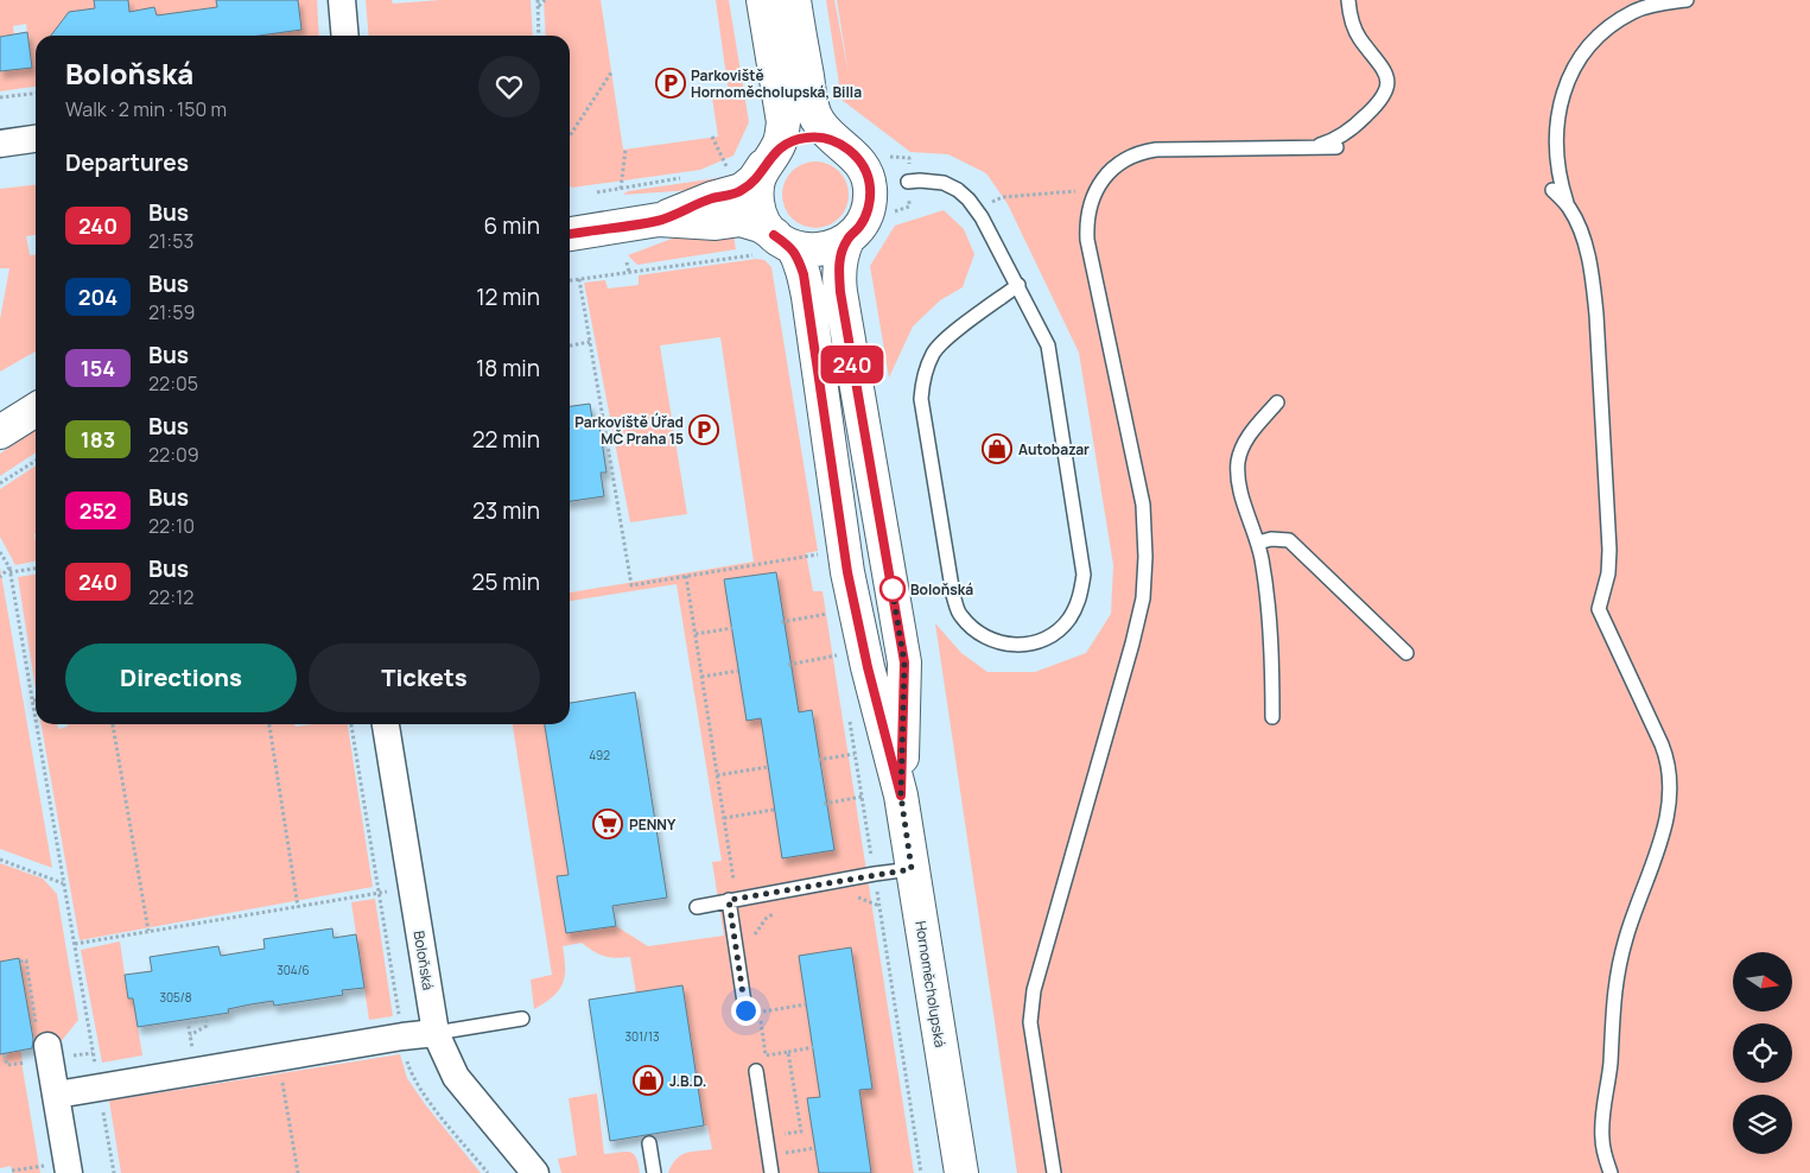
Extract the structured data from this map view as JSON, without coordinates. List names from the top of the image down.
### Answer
{
  "streets": {
    "street": ["Boloňská", "Hornoměcholupská"]
  },
  "places": {
    "parking": ["Parkoviště Hornoměcholupská, Billa", "Parkoviště Úřad MČ Praha 15"],
    "shop": ["Autobazar", "J.B.D."],
    "other": ["Boloňská"],
    "supermarket": ["PENNY"]
  },
  "lines": ["bus line 240"],
  "house_numbers": [
    "492",
    "304/6",
    "305/8",
    "301/13"
  ],
  "north": "right",
  "page": {
    "on_map": "240",
    "heading": [
      ["Boloňská", "Walk · 2 min · 150 m"],
      "Departures"
    ],
    "list": [
      {
        "mark": "240",
        "name": "Bus",
        "note": "21:53",
        "value": "6 min"
      },
      {
        "mark": "204",
        "name": "Bus",
        "note": "21:59",
        "value": "12 min"
      },
      {
        "mark": "154",
        "name": "Bus",
        "note": "22:05",
        "value": "18 min"
      },
      {
        "mark": "183",
        "name": "Bus",
        "note": "22:09",
        "value": "22 min"
      },
      {
        "mark": "252",
        "name": "Bus",
        "note": "22:10",
        "value": "23 min"
      },
      {
        "mark": "240",
        "name": "Bus",
        "note": "22:12",
        "value": "25 min"
      }
    ],
    "buttons": ["Directions", "Tickets"]
  }
}
